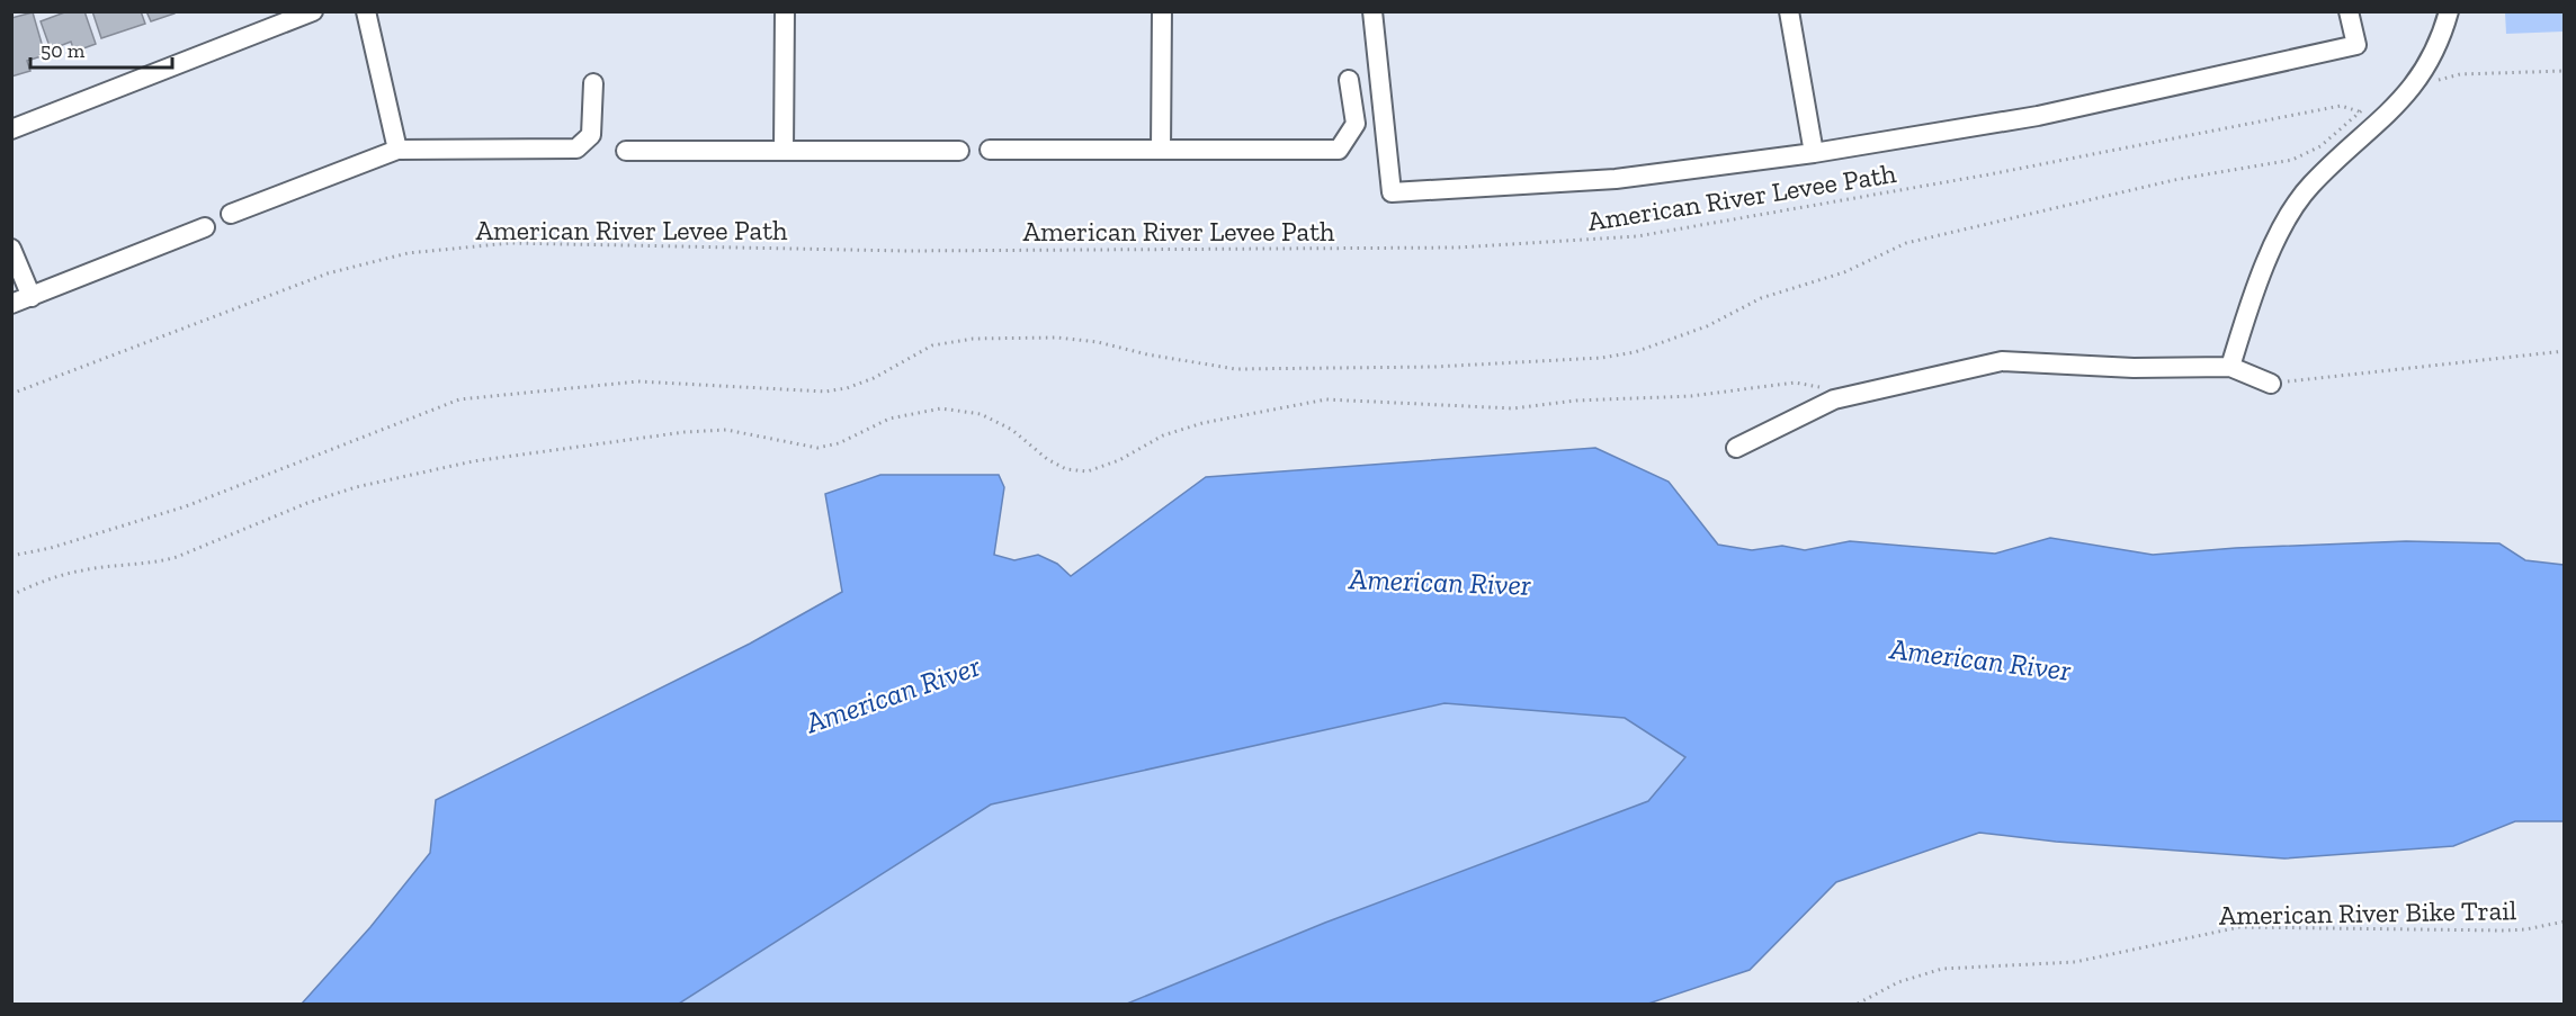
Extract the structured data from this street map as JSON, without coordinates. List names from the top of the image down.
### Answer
{
  "streets": {
    "path": ["American River Levee Path", "American River Bike Trail"]
  },
  "water": ["American River"],
  "scale_bar": "50 m"
}
